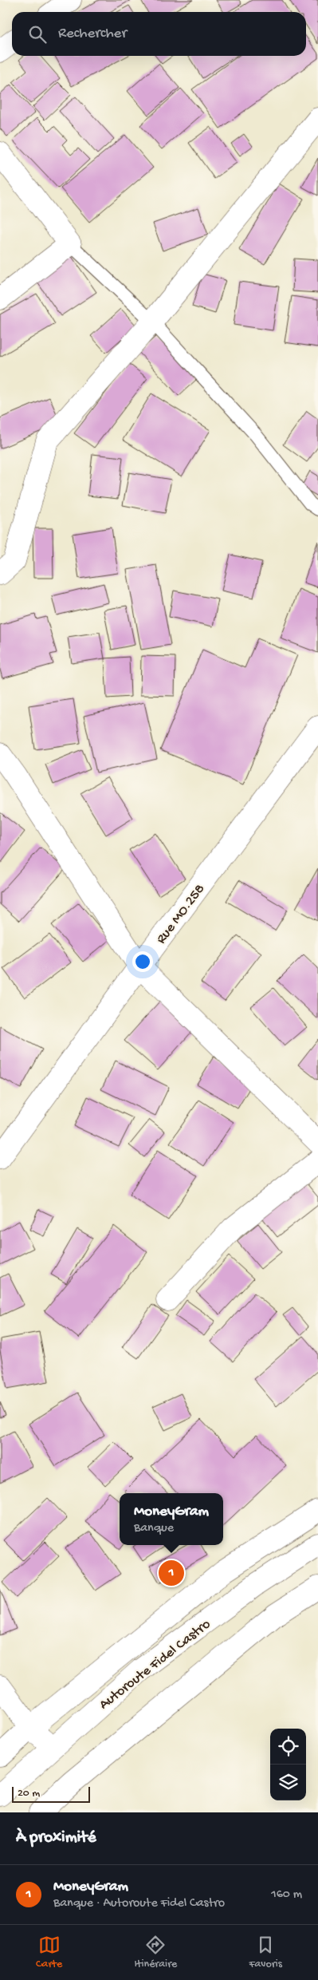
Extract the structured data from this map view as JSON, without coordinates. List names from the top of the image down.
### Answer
{
  "streets": {
    "main road": ["Rue MO.258", "Autoroute Fidel Castro"]
  },
  "scale_bar": "20 m",
  "page": {
    "search": "Rechercher",
    "popup": ["MoneyGram", "Banque"],
    "pins": "1",
    "scale": "20 m",
    "heading": "À proximité",
    "list": [
      {
        "mark": "1",
        "name": "MoneyGram",
        "note": "Banque · Autoroute Fidel Castro",
        "value": "160 m"
      }
    ],
    "nav": ["Carte", "Itinéraire", "Favoris"]
  }
}
